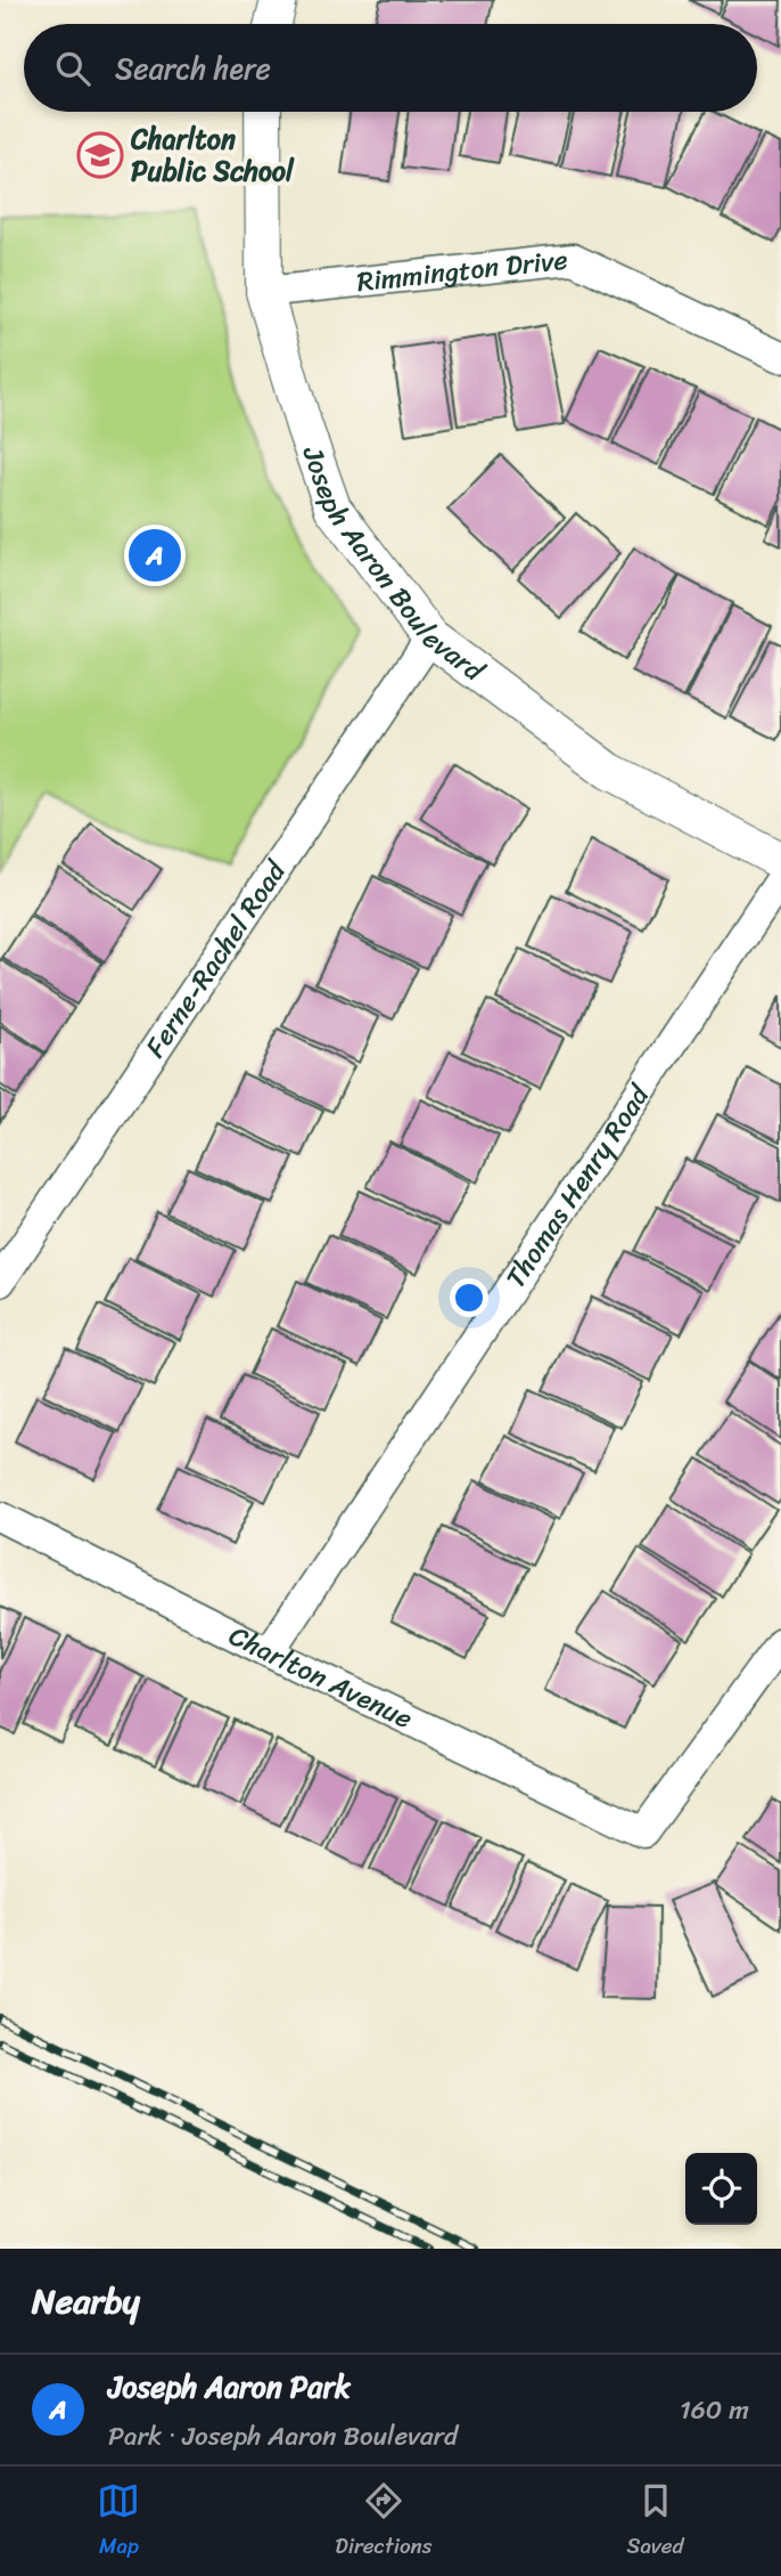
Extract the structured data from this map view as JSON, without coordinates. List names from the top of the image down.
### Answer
{
  "streets": {
    "street": [
      "Rimmington Drive",
      "Joseph Aaron Boulevard",
      "Ferne-Rachel Road",
      "Thomas Henry Road",
      "Charlton Avenue"
    ]
  },
  "crossings": [
    ["Rimmington Drive", "Joseph Aaron Boulevard"],
    ["Joseph Aaron Boulevard", "Ferne-Rachel Road"],
    ["Thomas Henry Road", "Charlton Avenue"]
  ],
  "places": {
    "school or university": ["Charlton Public School"]
  },
  "page": {
    "search": "Search here",
    "pins": "A",
    "heading": "Nearby",
    "list": [
      {
        "mark": "A",
        "name": "Joseph Aaron Park",
        "note": "Park · Joseph Aaron Boulevard",
        "value": "160 m"
      }
    ],
    "nav": ["Map", "Directions", "Saved"]
  }
}
